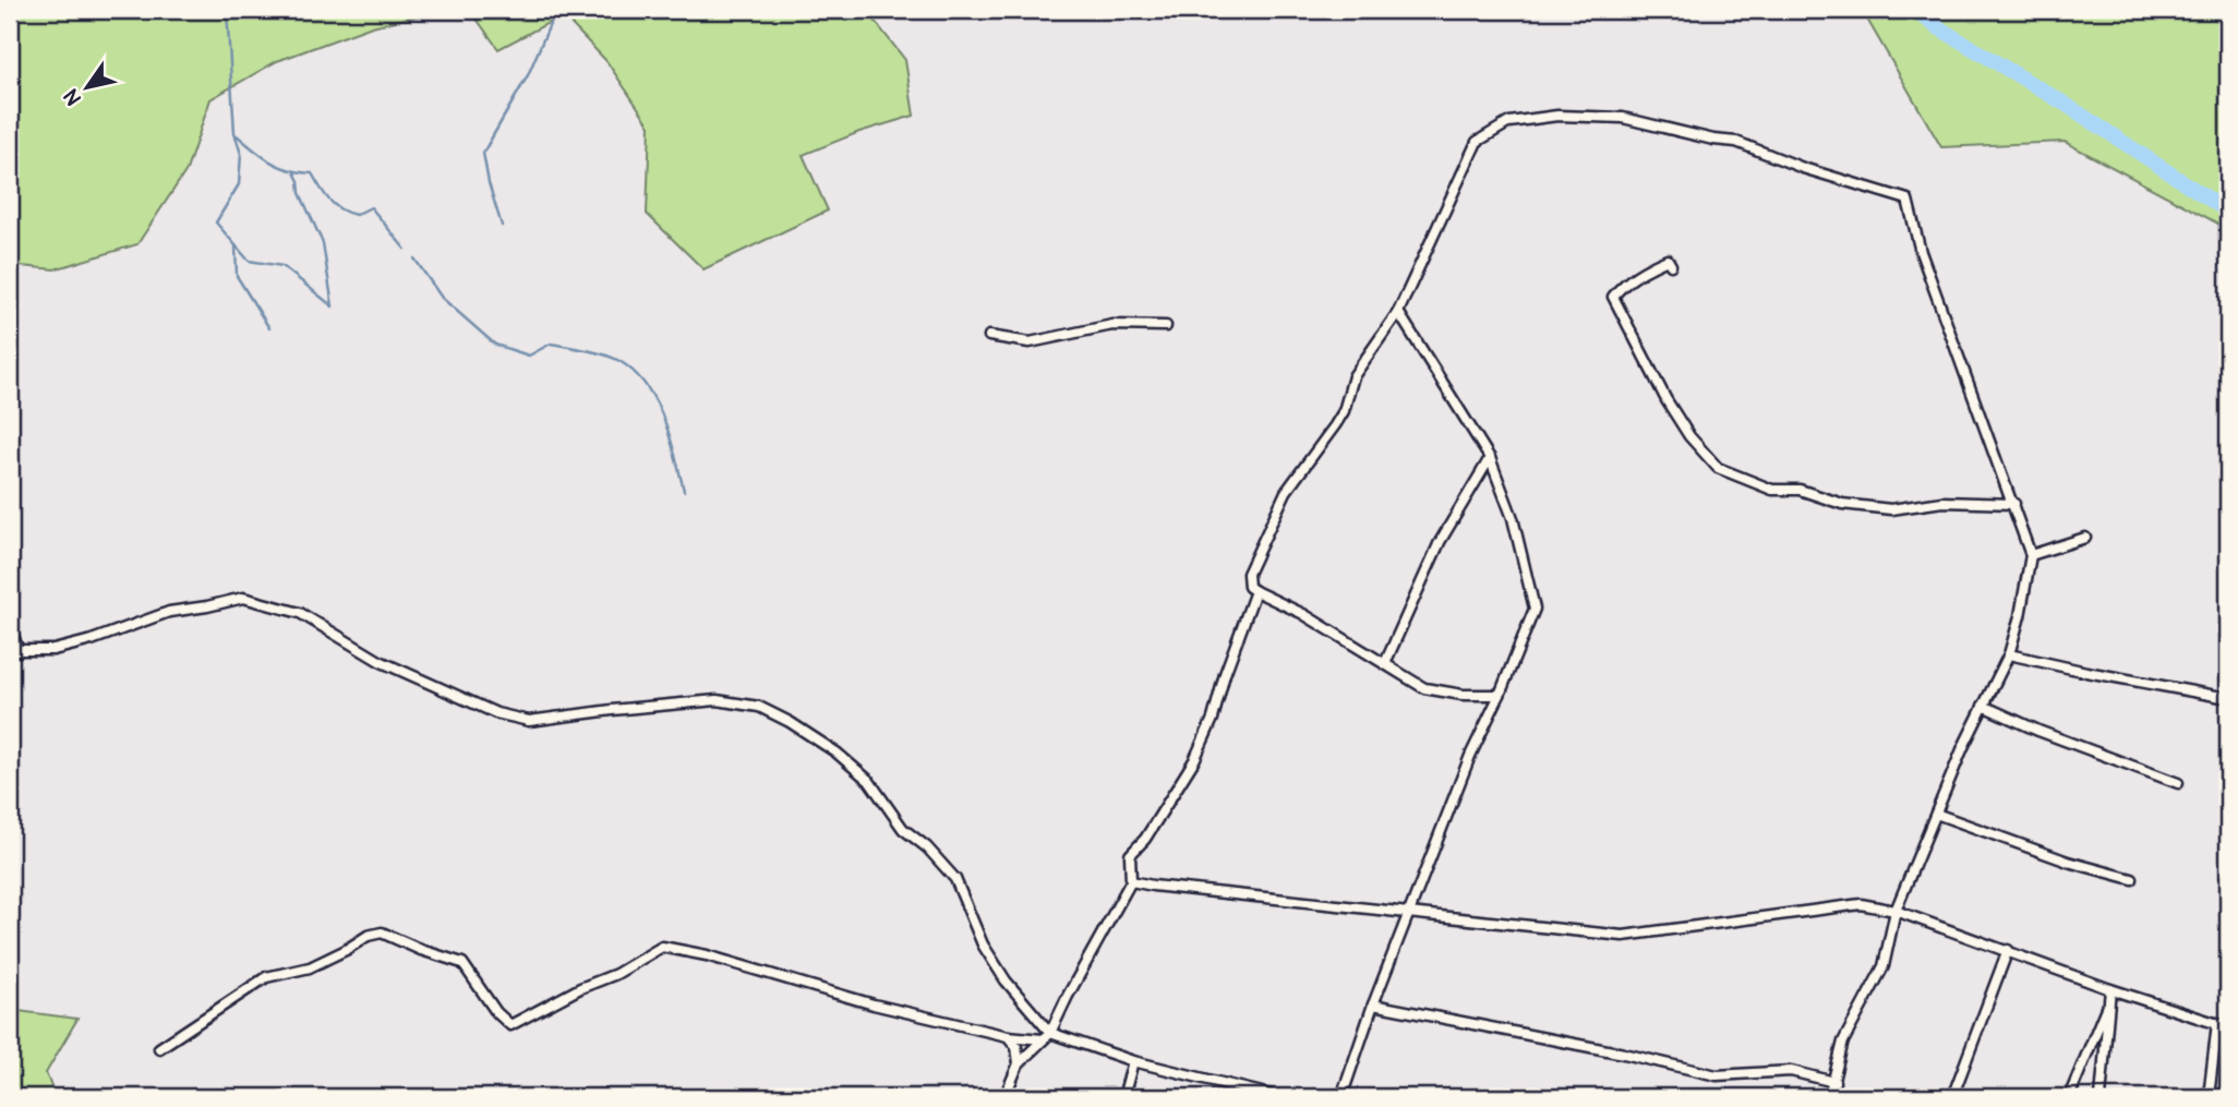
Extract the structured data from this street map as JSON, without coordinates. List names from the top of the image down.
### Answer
{
  "north": "bottom left"
}
